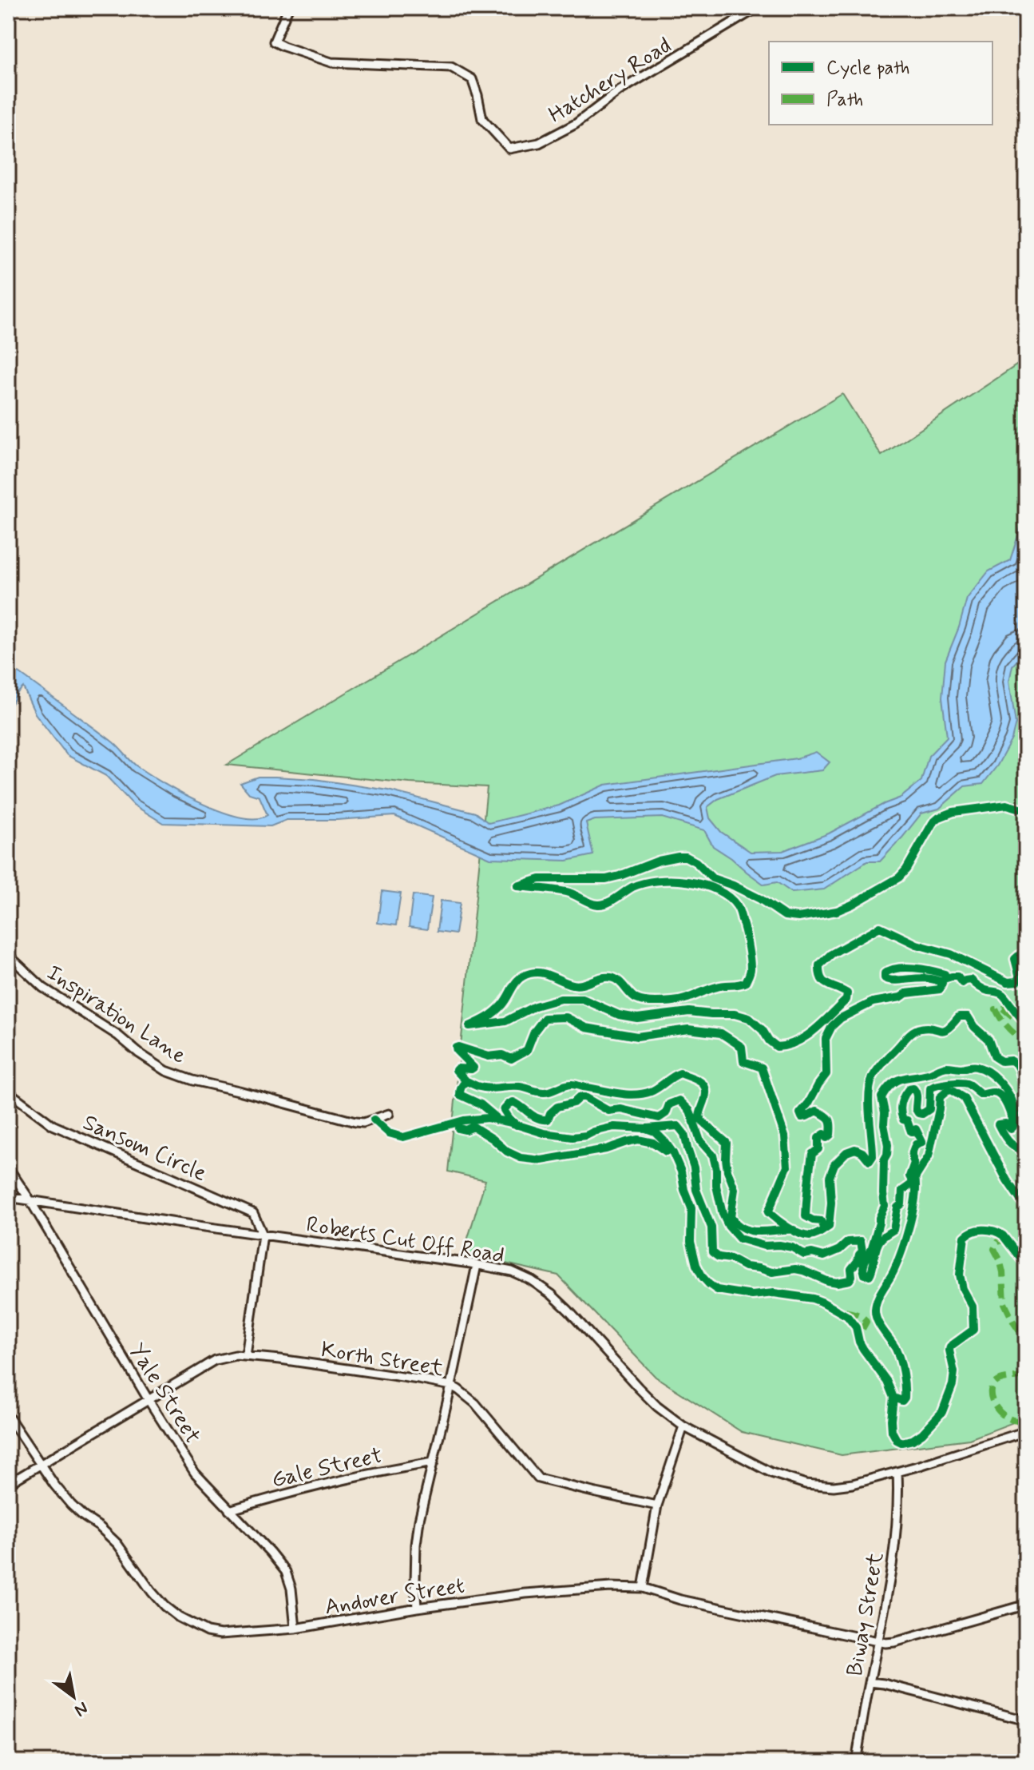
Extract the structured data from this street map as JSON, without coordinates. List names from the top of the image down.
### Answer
{
  "streets": {
    "street": [
      "Hatchery Road",
      "Inspiration Lane",
      "Sansom Circle",
      "Roberts Cut Off Road",
      "Korth Street",
      "Yale Street",
      "Gale Street",
      "Andover Street",
      "Biway Street"
    ]
  },
  "crossings": [
    ["Sansom Circle", "Roberts Cut Off Road"],
    ["Roberts Cut Off Road", "Yale Street"],
    ["Roberts Cut Off Road", "Biway Street"],
    ["Korth Street", "Yale Street"],
    ["Korth Street", "Andover Street"],
    ["Yale Street", "Gale Street"],
    ["Yale Street", "Andover Street"],
    ["Andover Street", "Biway Street"]
  ],
  "legend": ["Cycle path", "Path"],
  "north": "bottom right"
}
